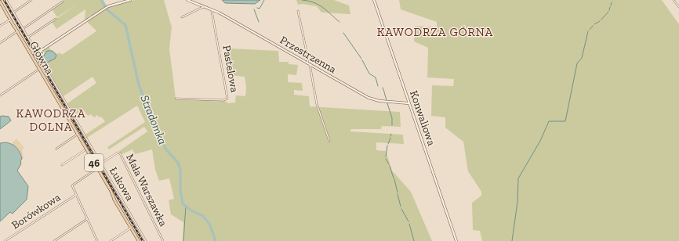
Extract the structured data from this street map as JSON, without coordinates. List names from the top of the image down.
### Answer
{
  "streets": {
    "main road": ["Główna", "46"],
    "street": [
      "Przestrzenna",
      "Pastelowa",
      "Konwaliowa",
      "Łukowa",
      "Mała Warszawka",
      "Borówkowa"
    ]
  },
  "crossings": [
    ["Przestrzenna", "Pastelowa"],
    ["Przestrzenna", "Konwaliowa"],
    ["Główna", "Mała Warszawka"],
    ["Łukowa", "Mała Warszawka"],
    ["Mała Warszawka", "Borówkowa"]
  ],
  "districts": ["KAWODRZA GÓRNA", "KAWODRZA DOLNA"],
  "water": ["Stradomka"]
}
